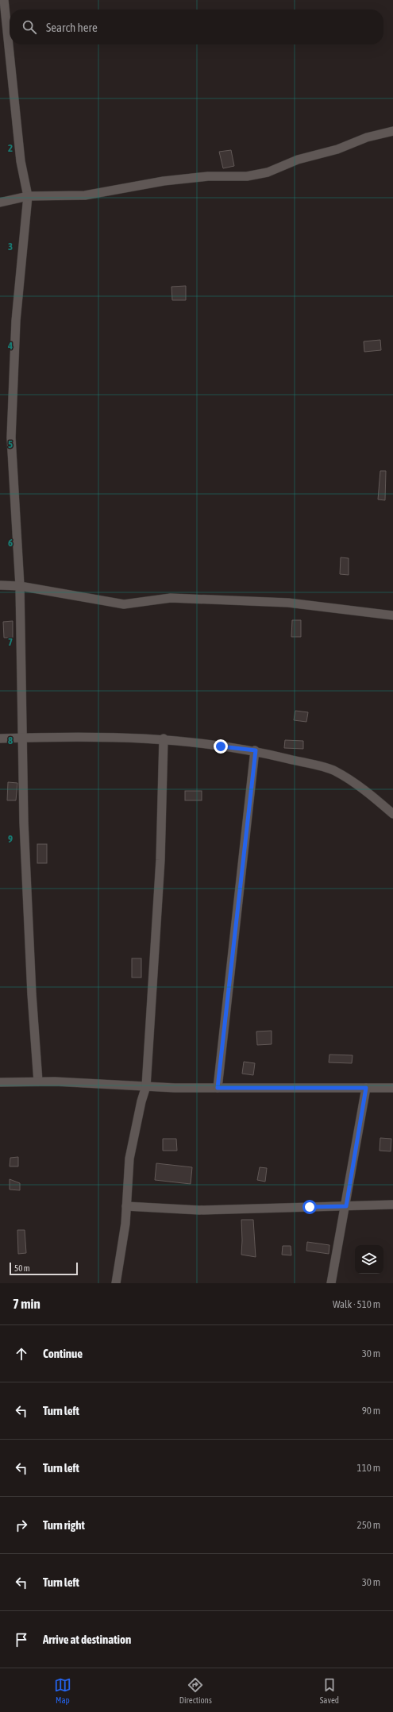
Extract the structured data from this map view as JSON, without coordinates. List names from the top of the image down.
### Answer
{
  "scale_bar": "50 m",
  "page": {
    "search": "Search here",
    "scale": "50 m",
    "heading": ["7 min", "Walk · 510 m"],
    "list": [
      ["Continue", "30 m"],
      ["Turn left", "90 m"],
      ["Turn left", "110 m"],
      ["Turn right", "250 m"],
      ["Turn left", "30 m"],
      "Arrive at destination"
    ],
    "nav": ["Map", "Directions", "Saved"]
  },
  "grid": {
    "rows": [
      "2",
      "3",
      "4",
      "5",
      "6",
      "7",
      "8",
      "9"
    ]
  }
}
